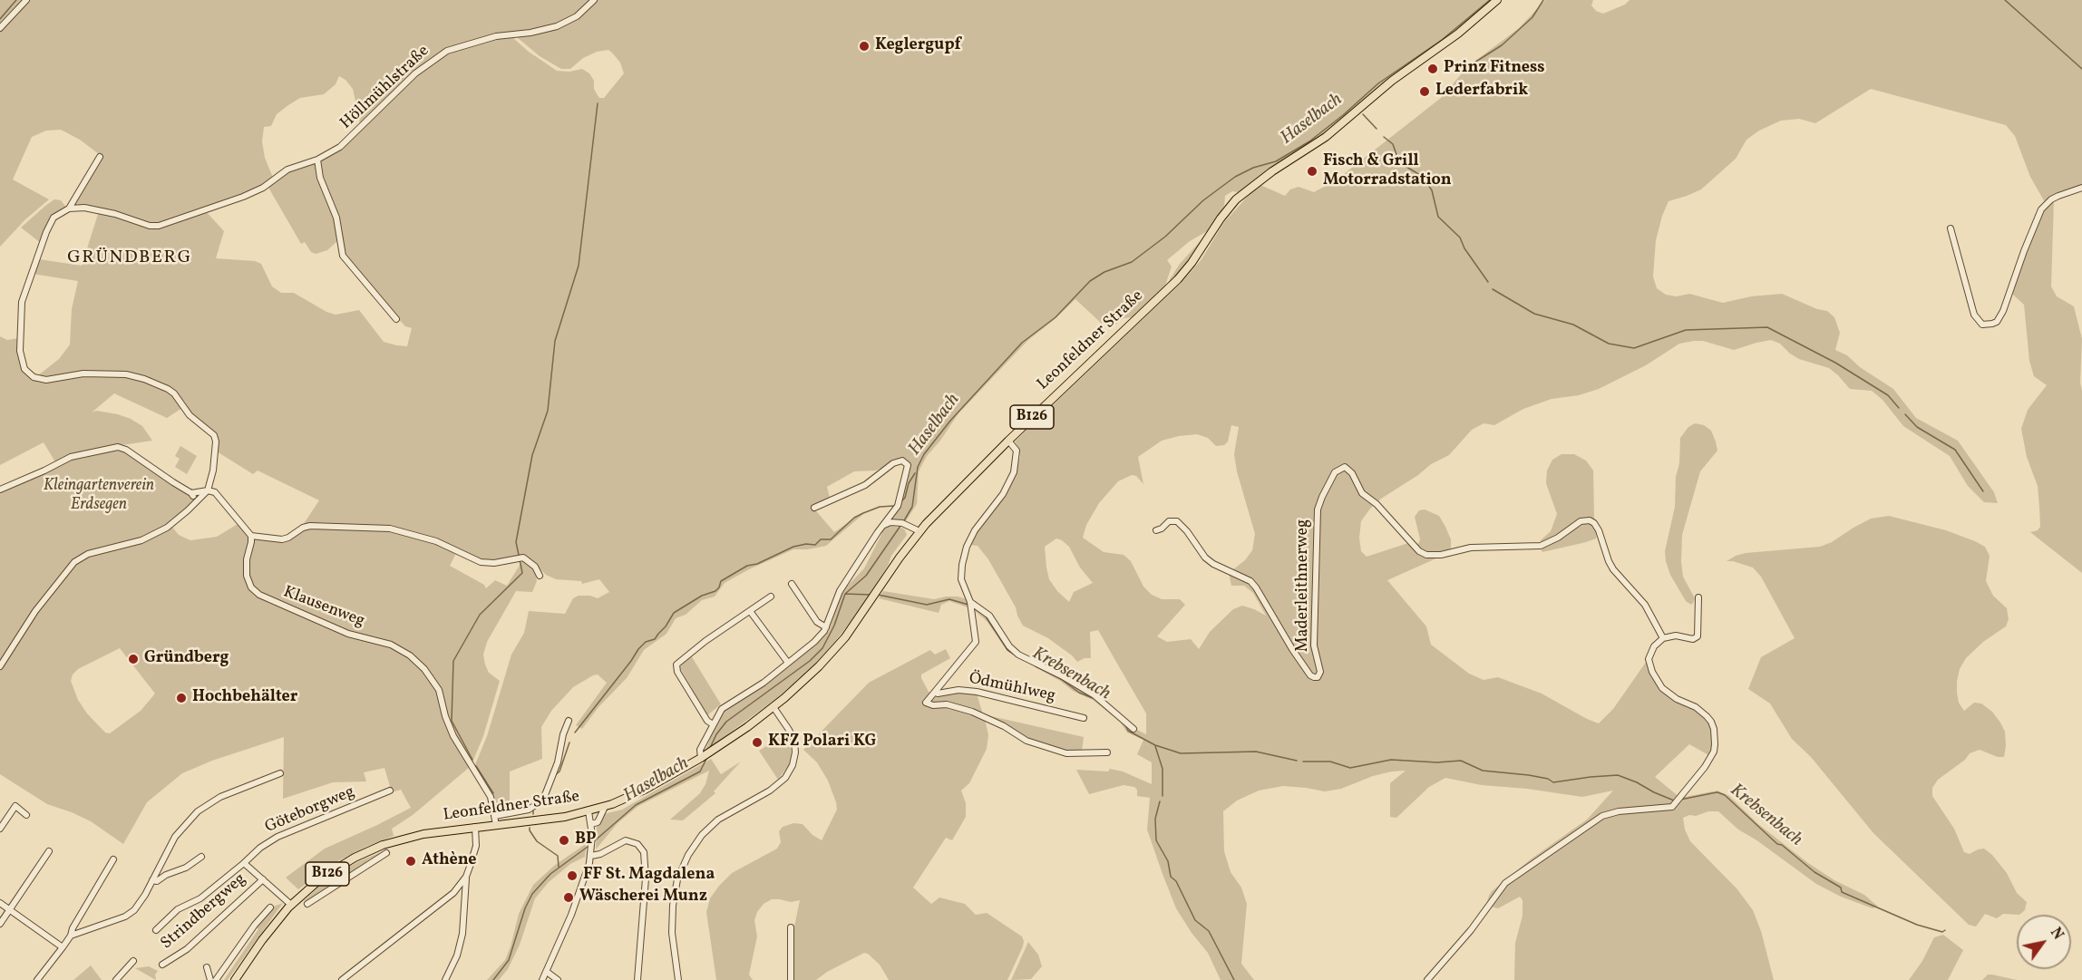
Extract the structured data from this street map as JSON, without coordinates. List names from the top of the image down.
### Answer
{
  "streets": {
    "main road": ["Leonfeldner Straße", "B126"],
    "street": [
      "Höllmühlstraße",
      "Maderleithnerweg",
      "Klausenweg",
      "Ödmühlweg",
      "Göteborgweg",
      "Strindbergweg"
    ]
  },
  "crossings": [
    ["Leonfeldner Straße", "Klausenweg"],
    ["Leonfeldner Straße", "Ödmühlweg"]
  ],
  "districts": ["GRÜNDBERG"],
  "water": ["Haselbach", "Krebsenbach"],
  "parks": ["Kleingartenverein Erdsegen"],
  "places": [
    "Keglergupf",
    "Prinz Fitness",
    "Lederfabrik",
    "Fisch & Grill Motorradstation",
    "Gründberg",
    "Hochbehälter",
    "KFZ Polari KG",
    "BP",
    "Athène",
    "FF St. Magdalena",
    "Wäscherei Munz"
  ],
  "north": "top right"
}
